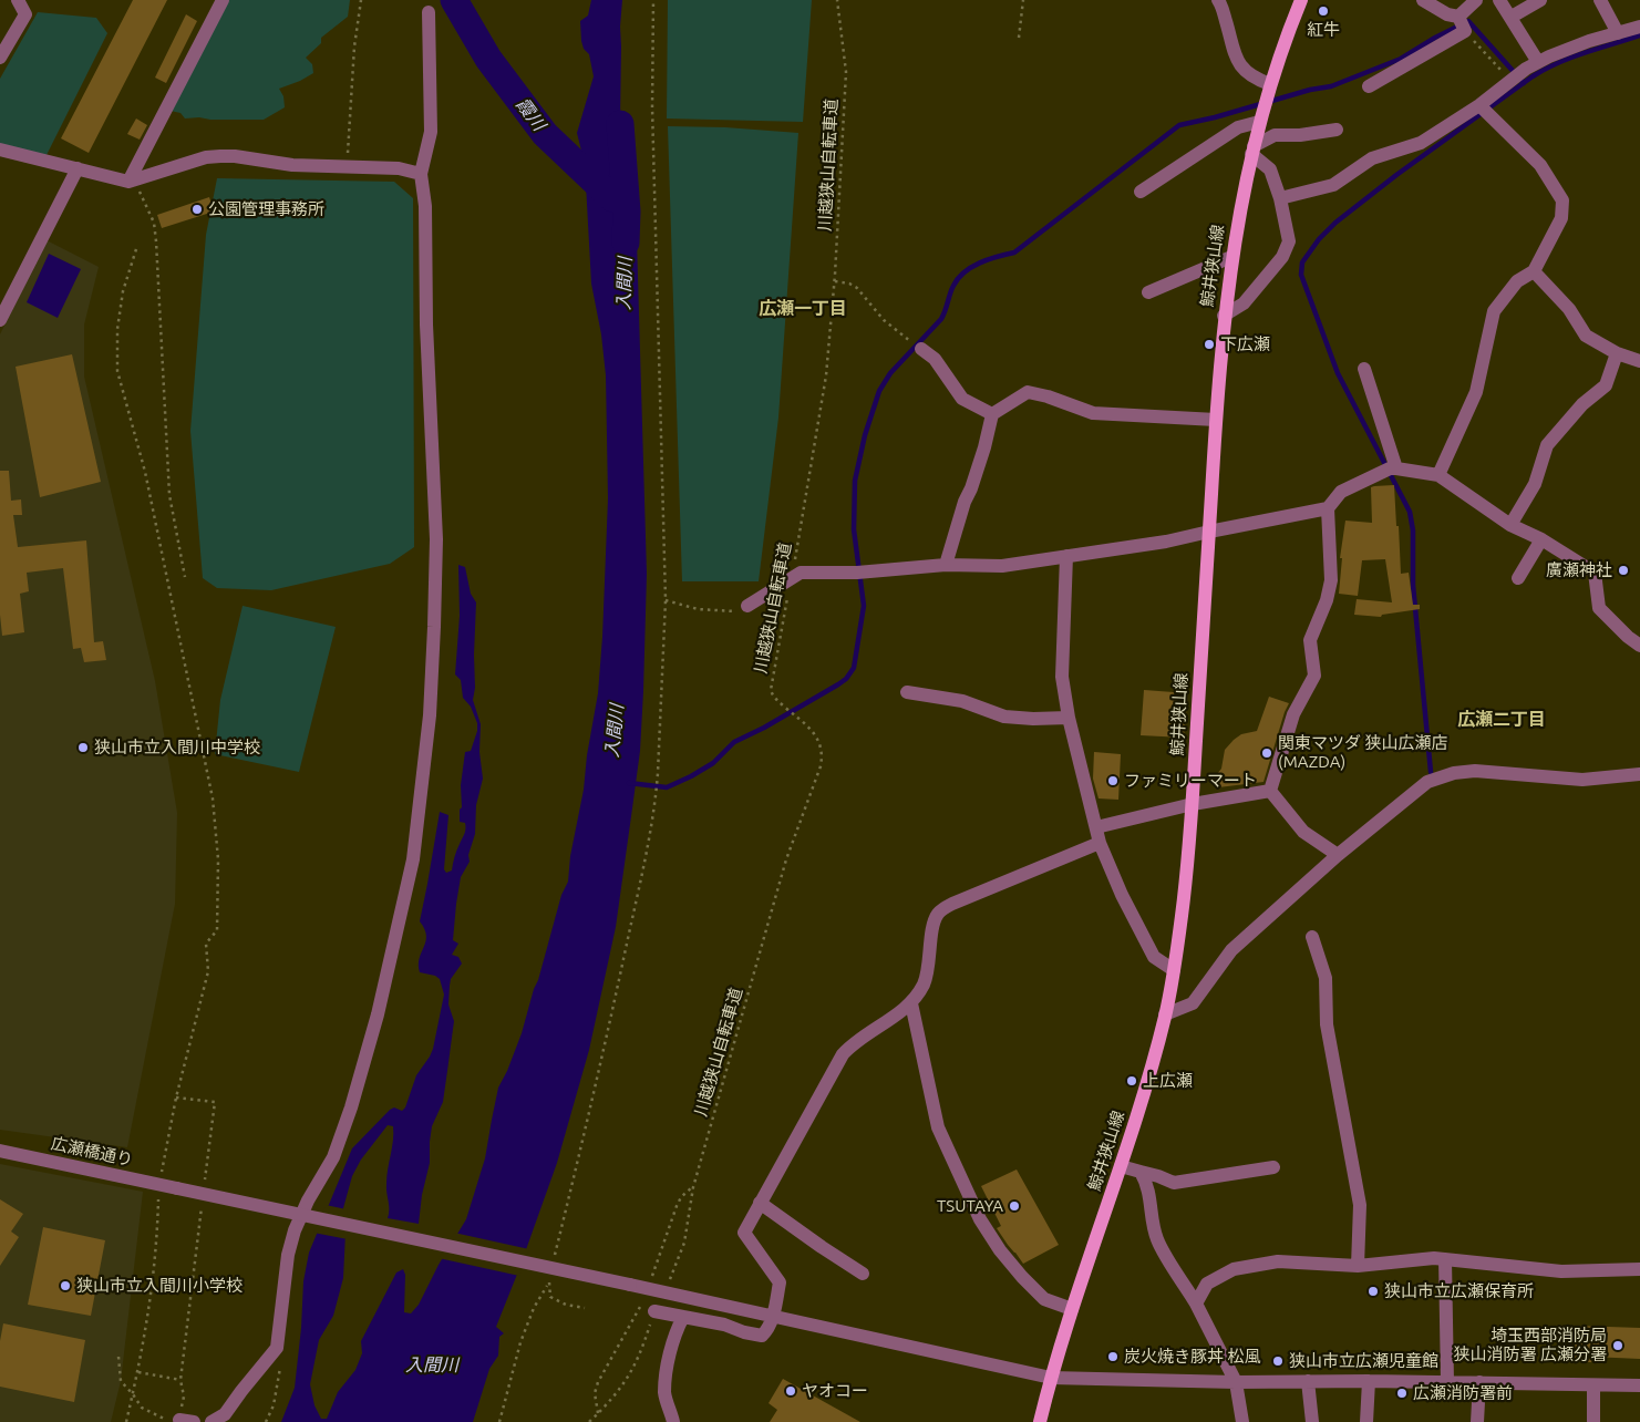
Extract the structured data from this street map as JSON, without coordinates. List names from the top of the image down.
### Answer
{
  "streets": {
    "main road": ["鯨井狭山線"],
    "street": ["広瀬橋通り"],
    "path": ["川越狭山自転車道"]
  },
  "crossings": [
    ["鯨井狭山線", "広瀬橋通り"]
  ],
  "districts": ["広瀬一丁目", "広瀬二丁目"],
  "water": ["霞川", "入間川"],
  "places": [
    "紅牛",
    "公園管理事務所",
    "下広瀬",
    "廣瀬神社",
    "狭山市立入間川中学校",
    "関東マツダ 狭山広瀬店 (MAZDA)",
    "ファミリーマート",
    "上広瀬",
    "TSUTAYA",
    "狭山市立入間川小学校",
    "狭山市立広瀬保育所",
    "埼玉西部消防局 狭山消防署 広瀬分署",
    "炭火焼き豚丼 松風",
    "狭山市立広瀬児童館",
    "ヤオコー",
    "広瀬消防署前"
  ]
}
